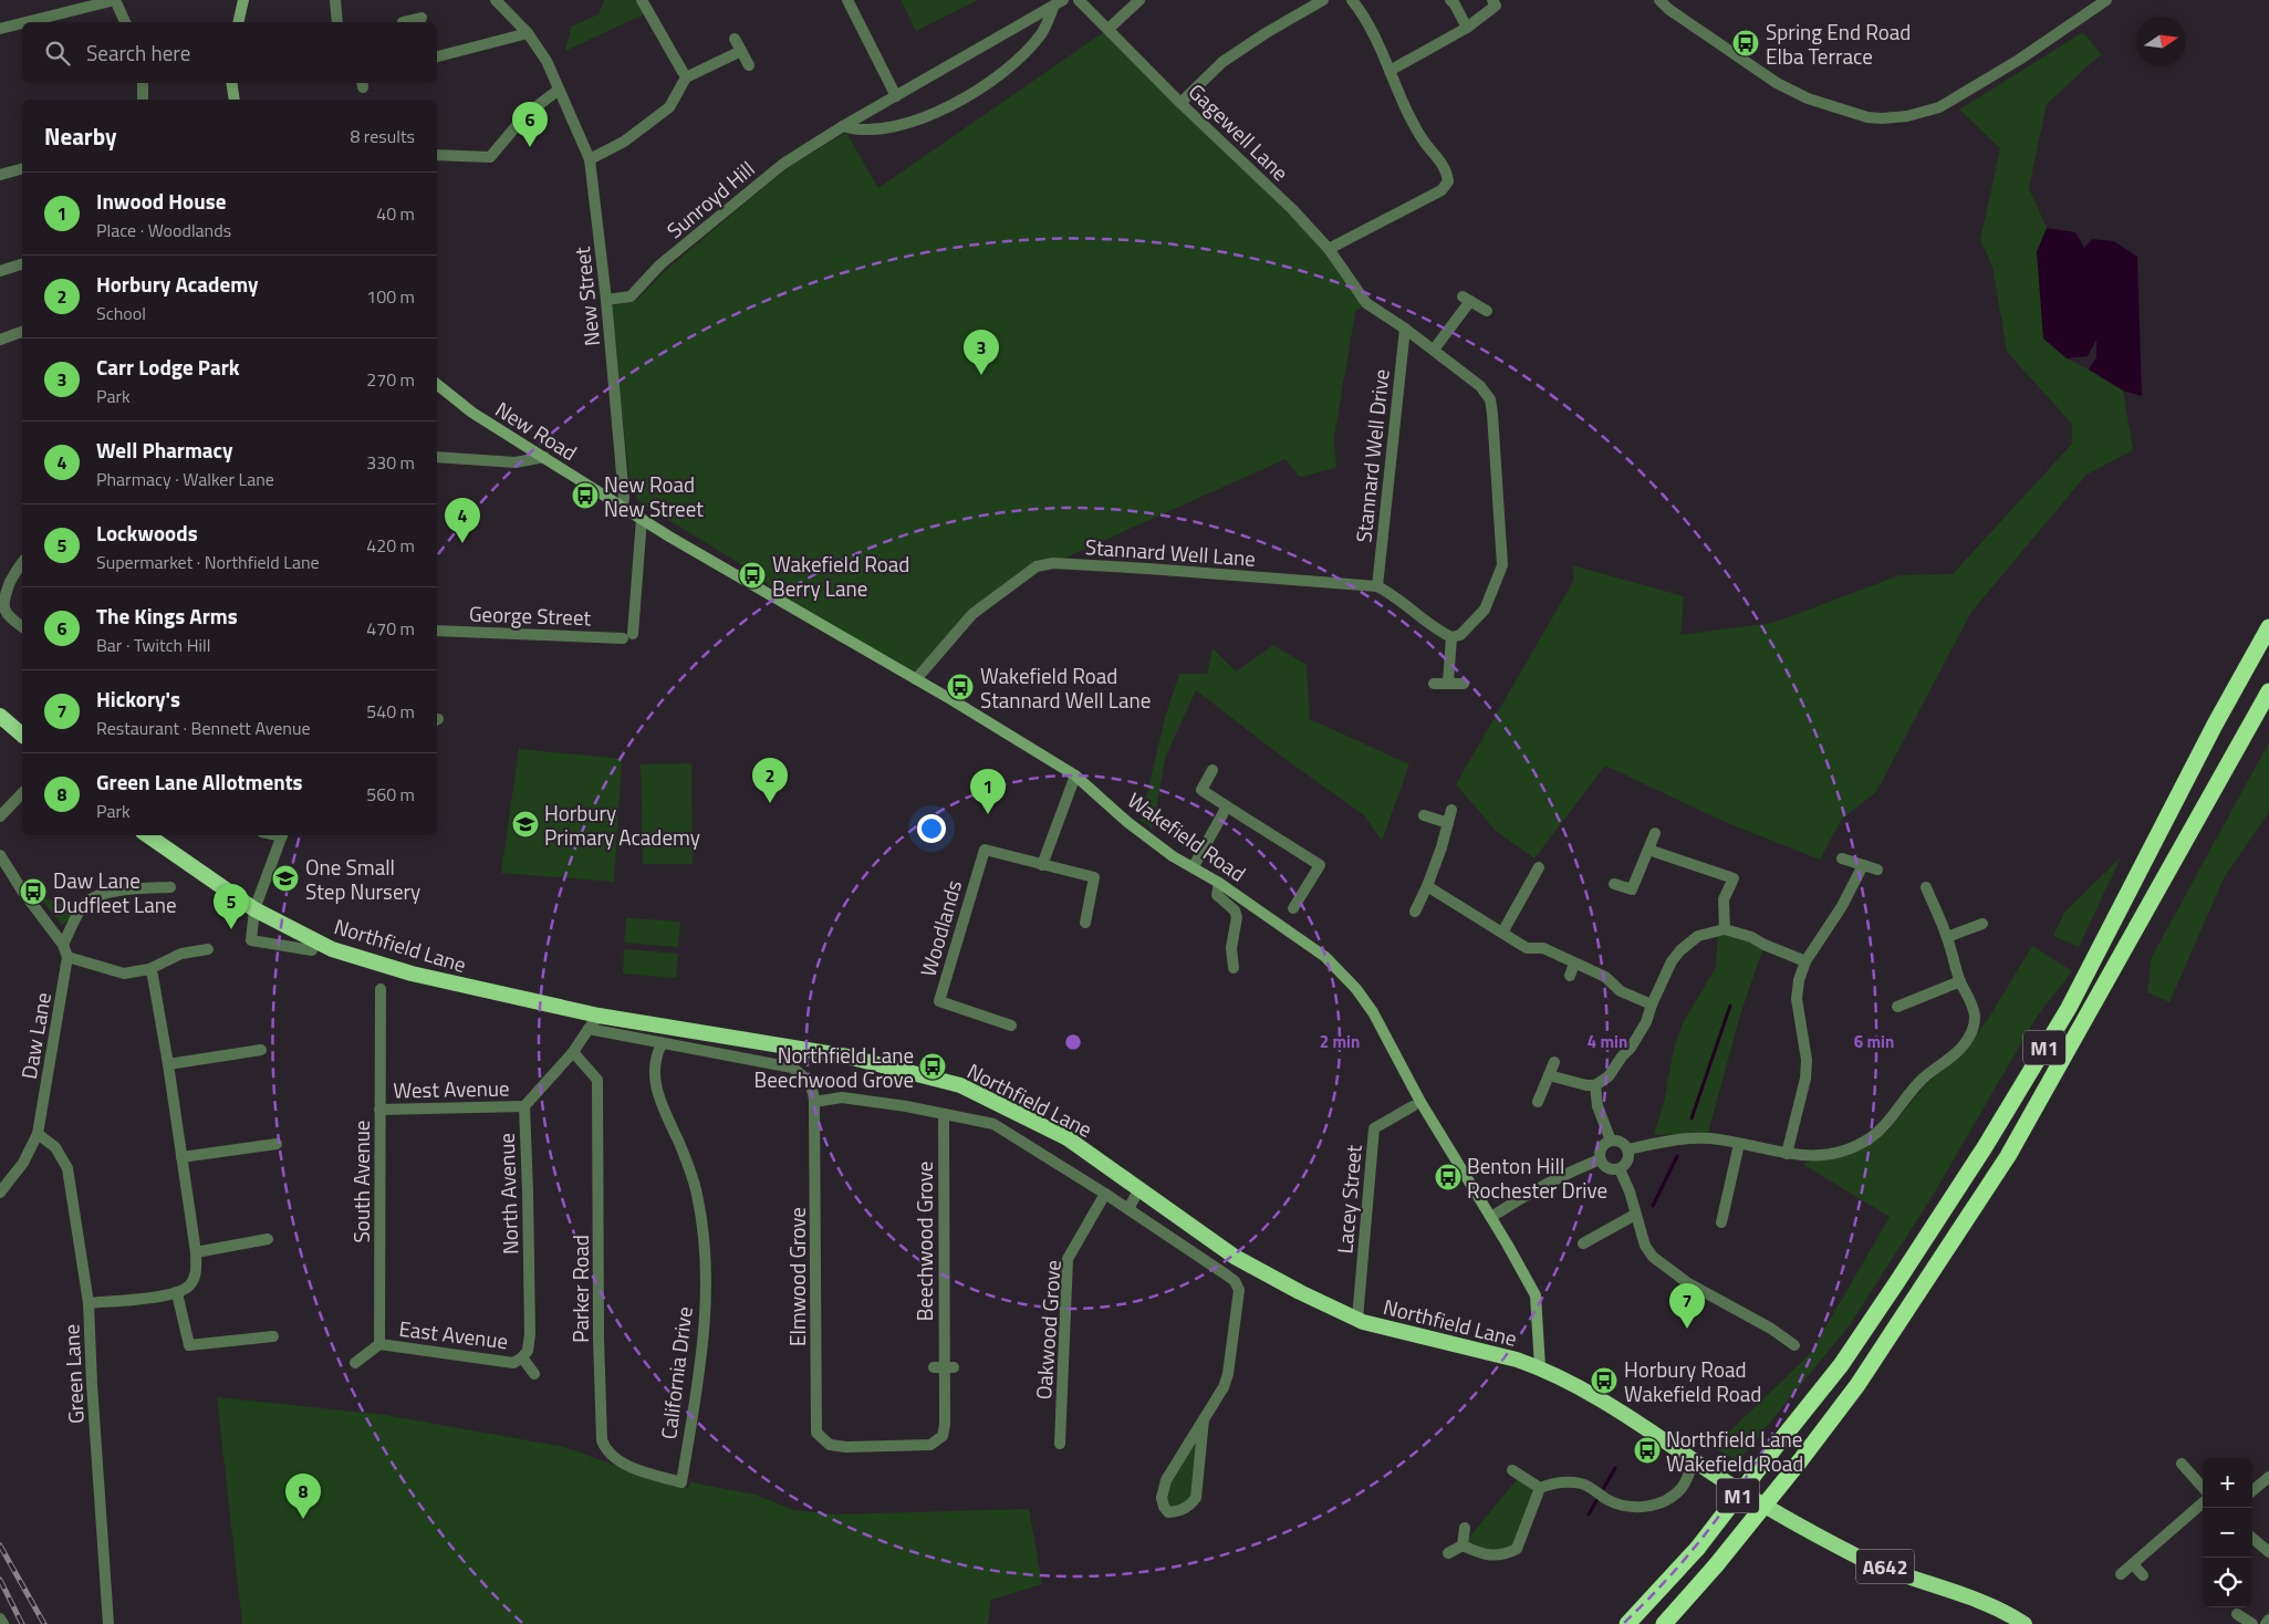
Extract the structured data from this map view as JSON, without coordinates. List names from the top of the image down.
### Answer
{
  "streets": {
    "highway": ["Northfield Lane", "M1", "A642"],
    "main road": ["New Road", "Wakefield Road"],
    "street": [
      "Gagewell Lane",
      "Sunroyd Hill",
      "New Street",
      "Stannard Well Drive",
      "Stannard Well Lane",
      "George Street",
      "Woodlands",
      "Daw Lane",
      "West Avenue",
      "South Avenue",
      "North Avenue",
      "Lacey Street",
      "Beechwood Grove",
      "Elmwood Grove",
      "Parker Road",
      "Oakwood Grove",
      "East Avenue",
      "California Drive",
      "Green Lane"
    ]
  },
  "crossings": [
    ["Gagewell Lane", "Stannard Well Drive"],
    ["Sunroyd Hill", "New Street"],
    ["New Street", "New Road"],
    ["New Street", "Wakefield Road"],
    ["New Road", "Wakefield Road"],
    ["Stannard Well Drive", "Stannard Well Lane"],
    ["Stannard Well Lane", "Wakefield Road"],
    ["George Street", "Wakefield Road"],
    ["Wakefield Road", "Northfield Lane"],
    ["Northfield Lane", "Lacey Street"],
    ["Northfield Lane", "Beechwood Grove"],
    ["Northfield Lane", "Elmwood Grove"],
    ["Northfield Lane", "Oakwood Grove"],
    ["Northfield Lane", "A642"],
    ["Daw Lane", "Green Lane"],
    ["West Avenue", "South Avenue"],
    ["West Avenue", "North Avenue"],
    ["South Avenue", "East Avenue"],
    ["North Avenue", "Parker Road"],
    ["North Avenue", "East Avenue"],
    ["Beechwood Grove", "Elmwood Grove"],
    ["Parker Road", "California Drive"]
  ],
  "places": {
    "bus stop": [
      "Spring End Road Elba Terrace",
      "New Road New Street",
      "Wakefield Road Berry Lane",
      "Wakefield Road Stannard Well Lane",
      "Daw Lane Dudfleet Lane",
      "Northfield Lane Beechwood Grove",
      "Benton Hill Rochester Drive",
      "Horbury Road Wakefield Road",
      "Northfield Lane Wakefield Road"
    ],
    "school or university": ["Horbury Primary Academy", "One Small Step Nursery"]
  },
  "north": "right",
  "page": {
    "search": "Search here",
    "heading": ["Nearby", "8 results"],
    "pins": [
      "6",
      "3",
      "4",
      "2",
      "1",
      "5",
      "7",
      "8"
    ],
    "list": [
      {
        "mark": "1",
        "name": "Inwood House",
        "note": "Place · Woodlands",
        "value": "40 m"
      },
      {
        "mark": "2",
        "name": "Horbury Academy",
        "note": "School",
        "value": "100 m"
      },
      {
        "mark": "3",
        "name": "Carr Lodge Park",
        "note": "Park",
        "value": "270 m"
      },
      {
        "mark": "4",
        "name": "Well Pharmacy",
        "note": "Pharmacy · Walker Lane",
        "value": "330 m"
      },
      {
        "mark": "5",
        "name": "Lockwoods",
        "note": "Supermarket · Northfield Lane",
        "value": "420 m"
      },
      {
        "mark": "6",
        "name": "The Kings Arms",
        "note": "Bar · Twitch Hill",
        "value": "470 m"
      },
      {
        "mark": "7",
        "name": "Hickory's",
        "note": "Restaurant · Bennett Avenue",
        "value": "540 m"
      },
      {
        "mark": "8",
        "name": "Green Lane Allotments",
        "note": "Park",
        "value": "560 m"
      }
    ],
    "map_buttons": ["+", "−"]
  },
  "rings": ["2 min", "4 min", "6 min"]
}
